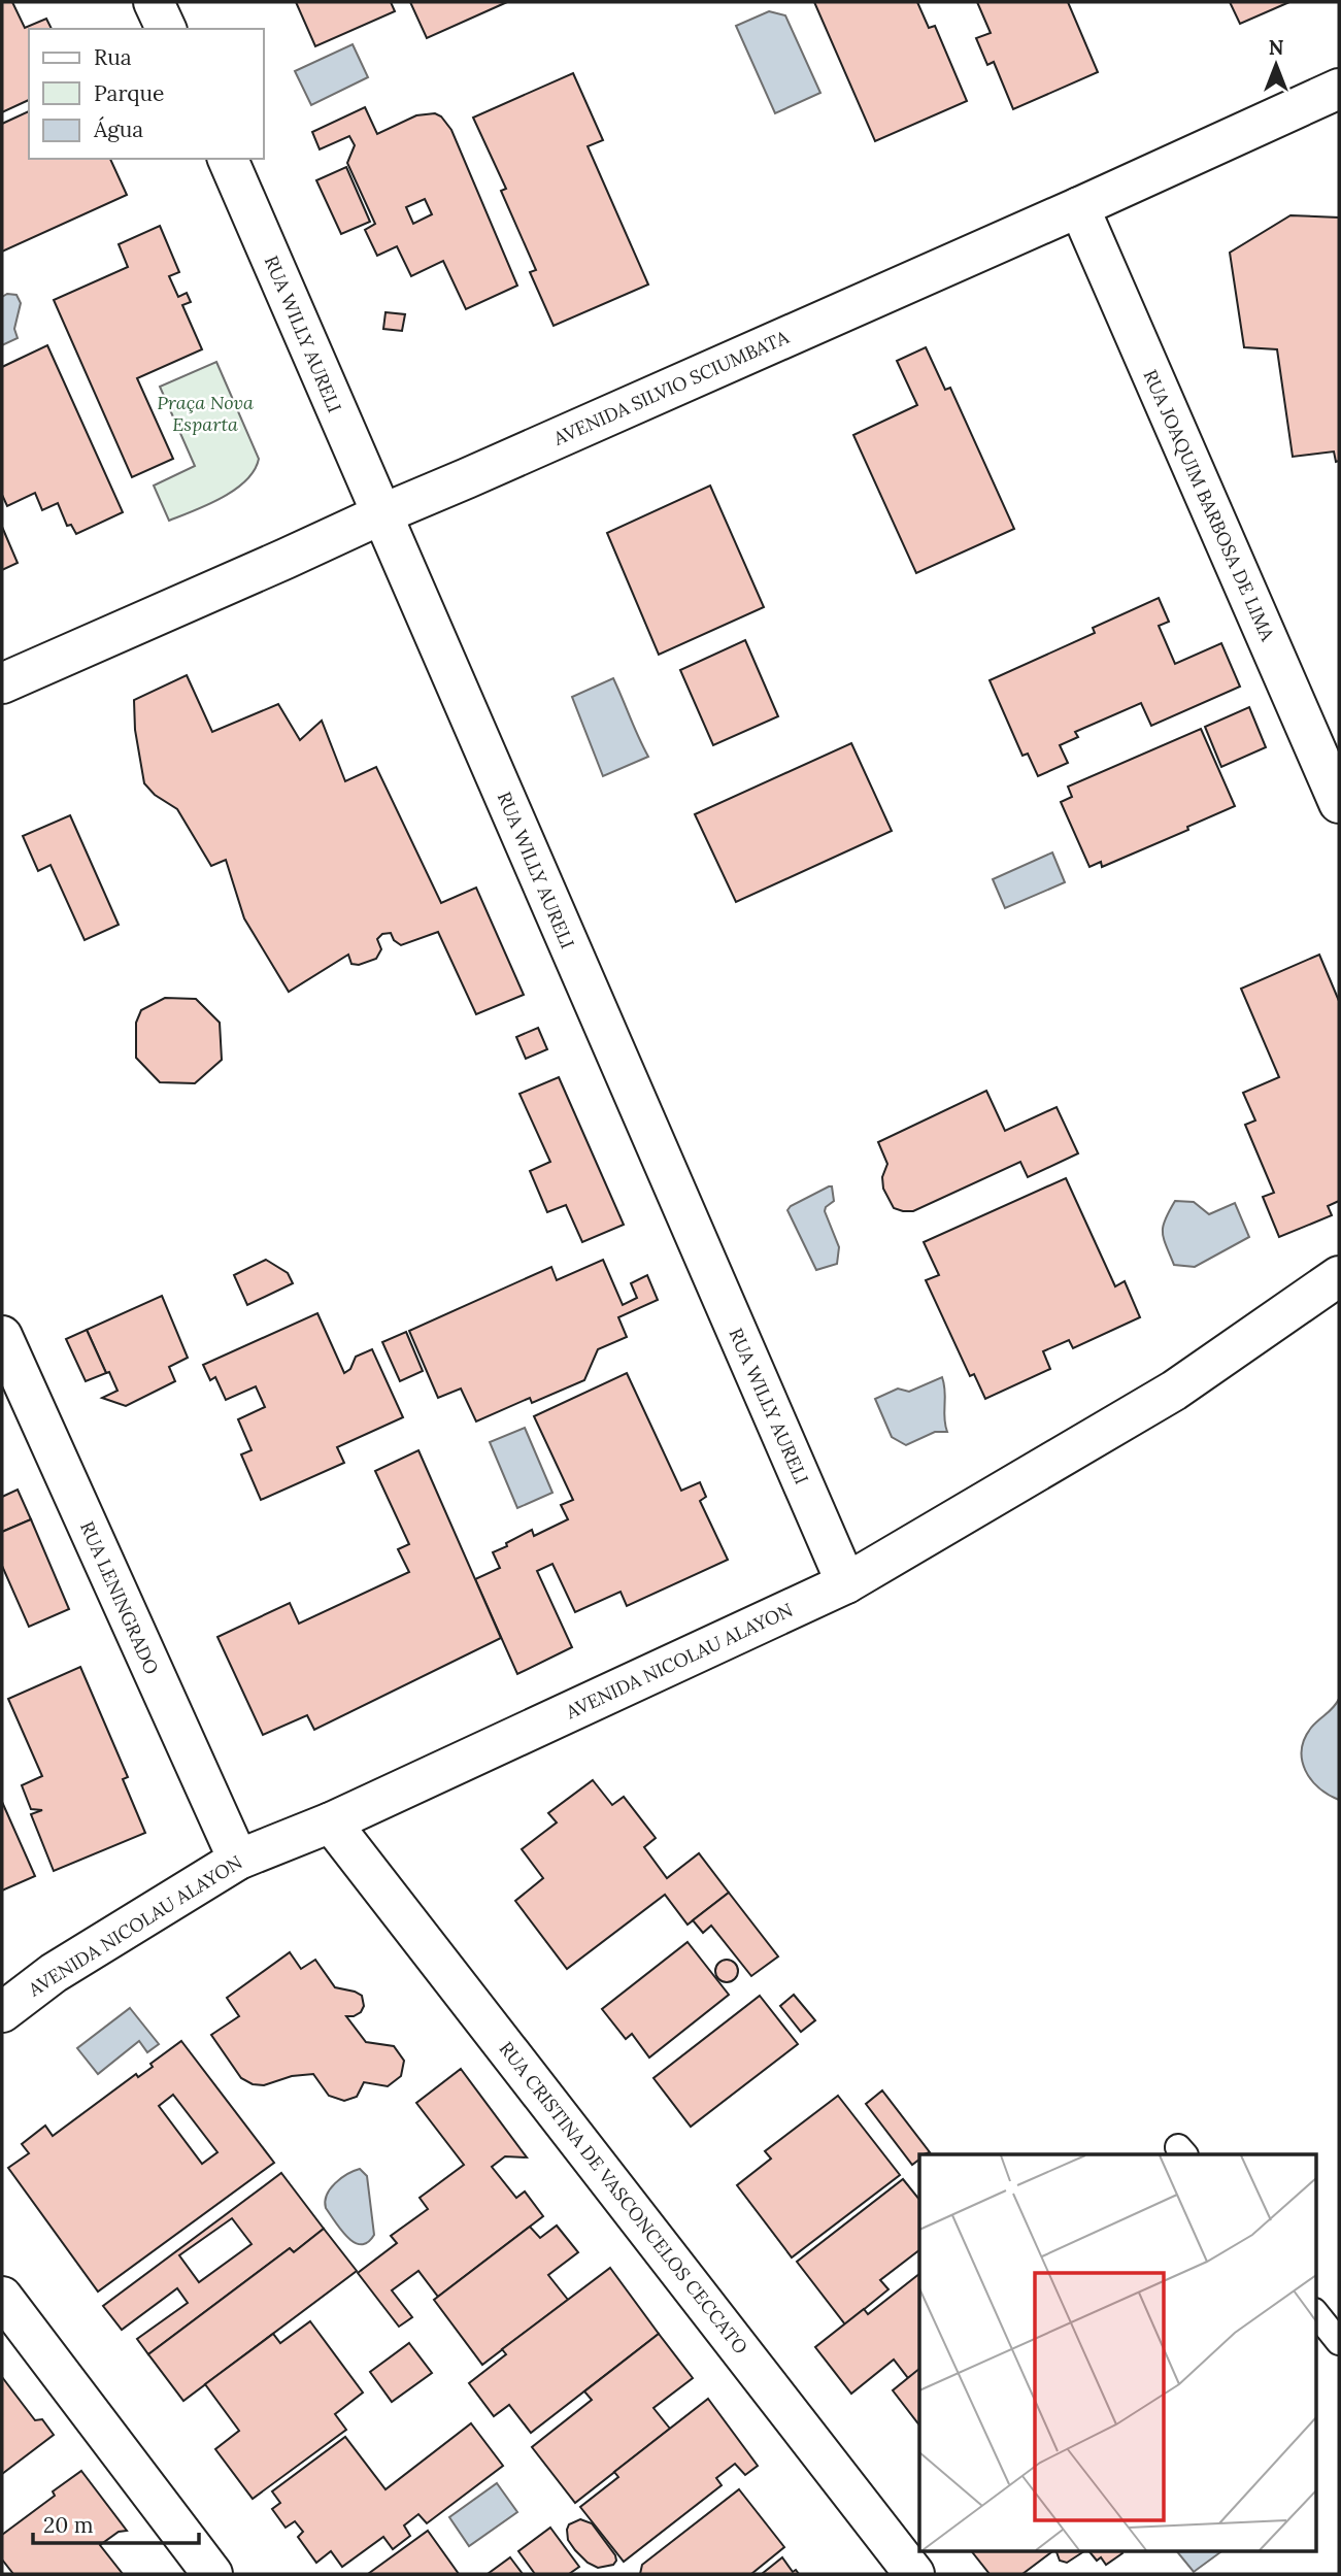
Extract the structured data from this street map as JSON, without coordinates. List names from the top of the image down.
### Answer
{
  "streets": {
    "street": [
      "RUA WILLY AURELI",
      "AVENIDA SILVIO SCIUMBATA",
      "RUA JOAQUIM BARBOSA DE LIMA",
      "RUA LENINGRADO",
      "AVENIDA NICOLAU ALAYON",
      "RUA CRISTINA DE VASCONCELOS CECCATO"
    ]
  },
  "crossings": [
    ["RUA WILLY AURELI", "AVENIDA SILVIO SCIUMBATA"],
    ["RUA WILLY AURELI", "AVENIDA NICOLAU ALAYON"],
    ["AVENIDA SILVIO SCIUMBATA", "RUA JOAQUIM BARBOSA DE LIMA"],
    ["RUA LENINGRADO", "AVENIDA NICOLAU ALAYON"],
    ["AVENIDA NICOLAU ALAYON", "RUA CRISTINA DE VASCONCELOS CECCATO"]
  ],
  "parks": ["Praça Nova Esparta"],
  "legend": ["Rua", "Parque", "Água"],
  "scale_bar": "20 m",
  "north": "top"
}
